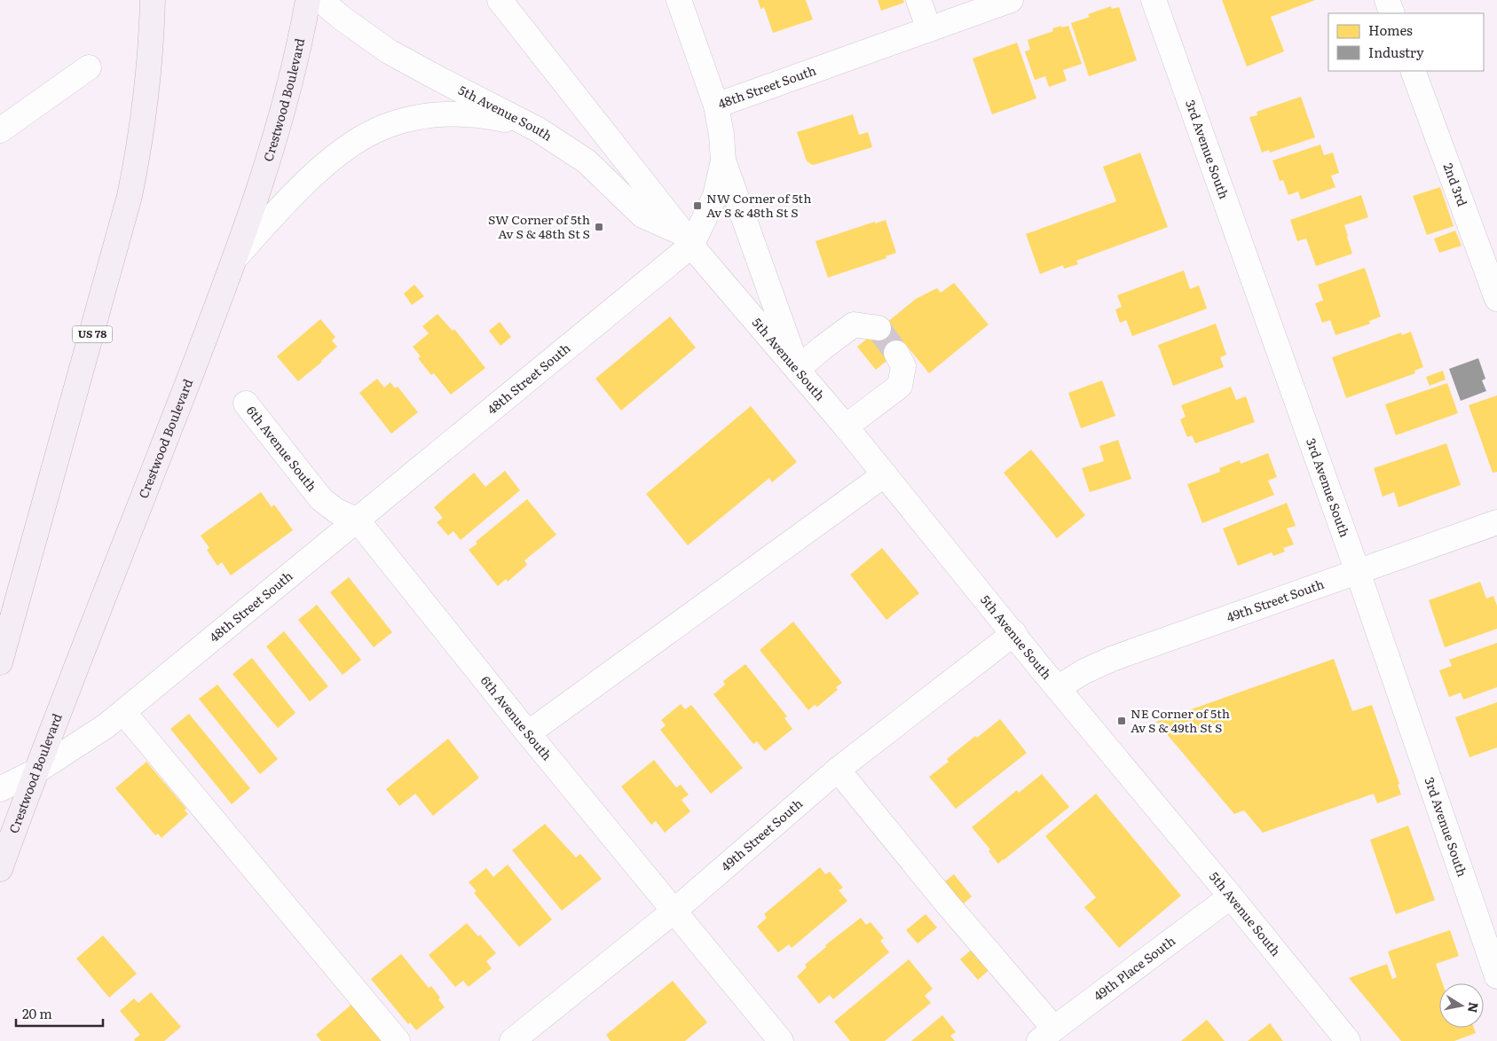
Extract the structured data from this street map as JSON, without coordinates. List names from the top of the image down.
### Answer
{
  "streets": {
    "main road": ["Crestwood Boulevard", "US 78"],
    "street": [
      "48th Street South",
      "5th Avenue South",
      "3rd Avenue South",
      "2nd 3rd",
      "6th Avenue South",
      "49th Street South",
      "49th Place South"
    ]
  },
  "crossings": [
    ["48th Street South", "Crestwood Boulevard"],
    ["48th Street South", "5th Avenue South"],
    ["48th Street South", "6th Avenue South"],
    ["5th Avenue South", "49th Street South"],
    ["5th Avenue South", "49th Place South"],
    ["3rd Avenue South", "49th Street South"],
    ["6th Avenue South", "49th Street South"]
  ],
  "places": {
    "transit": ["NW Corner of 5th Av S & 48th St S", "SW Corner of 5th Av S & 48th St S", "NE Corner of 5th Av S & 49th St S"]
  },
  "legend": ["Homes", "Industry"],
  "scale_bar": "20 m",
  "north": "right"
}
